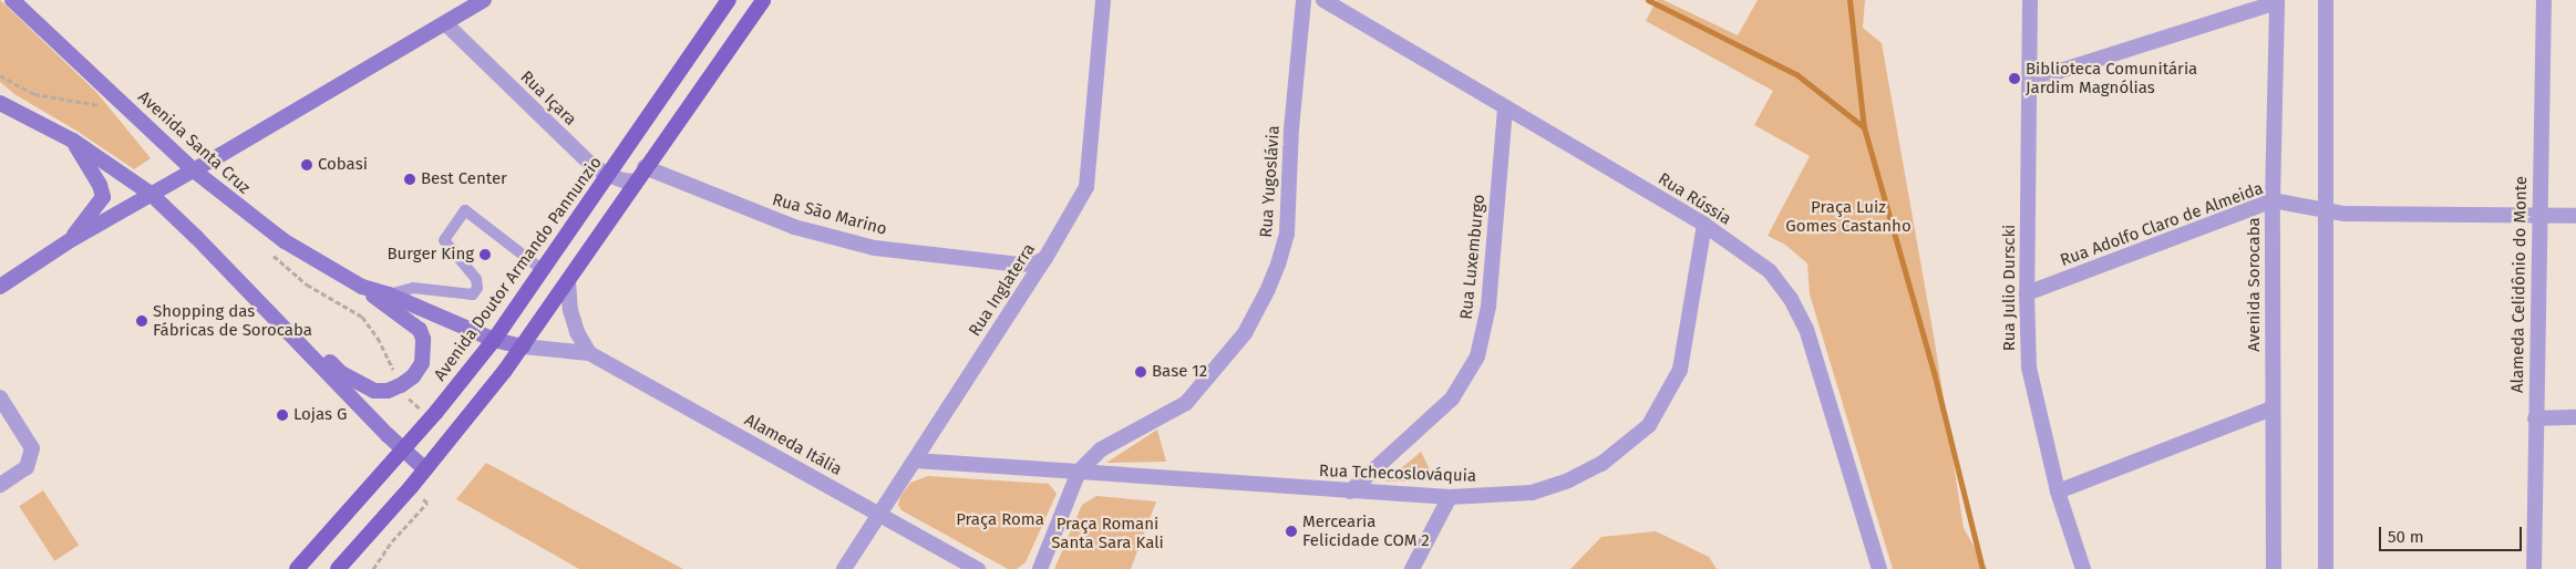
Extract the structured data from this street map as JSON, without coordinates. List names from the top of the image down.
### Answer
{
  "streets": {
    "main road": ["Avenida Santa Cruz", "Avenida Doutor Armando Pannunzio"],
    "street": [
      "Rua Içara",
      "Rua Yugoslávia",
      "Rua Rússia",
      "Rua São Marino",
      "Rua Adolfo Claro de Almeida",
      "Rua Luxemburgo",
      "Avenida Sorocaba",
      "Alameda Celidônio do Monte",
      "Rua Julio Durscki",
      "Rua Inglaterra",
      "Alameda Itália",
      "Rua Tchecoslováquia"
    ]
  },
  "crossings": [
    ["Rua Içara", "Avenida Doutor Armando Pannunzio"],
    ["Avenida Santa Cruz", "Avenida Doutor Armando Pannunzio"],
    ["Avenida Santa Cruz", "Alameda Itália"],
    ["Rua Yugoslávia", "Rua Tchecoslováquia"],
    ["Rua Rússia", "Rua Luxemburgo"],
    ["Rua Rússia", "Rua Tchecoslováquia"],
    ["Rua São Marino", "Rua Inglaterra"],
    ["Rua Adolfo Claro de Almeida", "Avenida Sorocaba"],
    ["Rua Adolfo Claro de Almeida", "Alameda Celidônio do Monte"],
    ["Rua Adolfo Claro de Almeida", "Rua Julio Durscki"],
    ["Rua Luxemburgo", "Rua Tchecoslováquia"],
    ["Rua Inglaterra", "Alameda Itália"],
    ["Rua Inglaterra", "Rua Tchecoslováquia"]
  ],
  "parks": ["Praça Luiz Gomes Castanho", "Praça Roma", "Praça Romani Santa Sara Kali"],
  "places": [
    "Biblioteca Comunitária Jardim Magnólias",
    "Cobasi",
    "Best Center",
    "Burger King",
    "Shopping das Fábricas de Sorocaba",
    "Base 12",
    "Lojas G",
    "Mercearia Felicidade COM 2"
  ],
  "scale_bar": "50 m"
}
